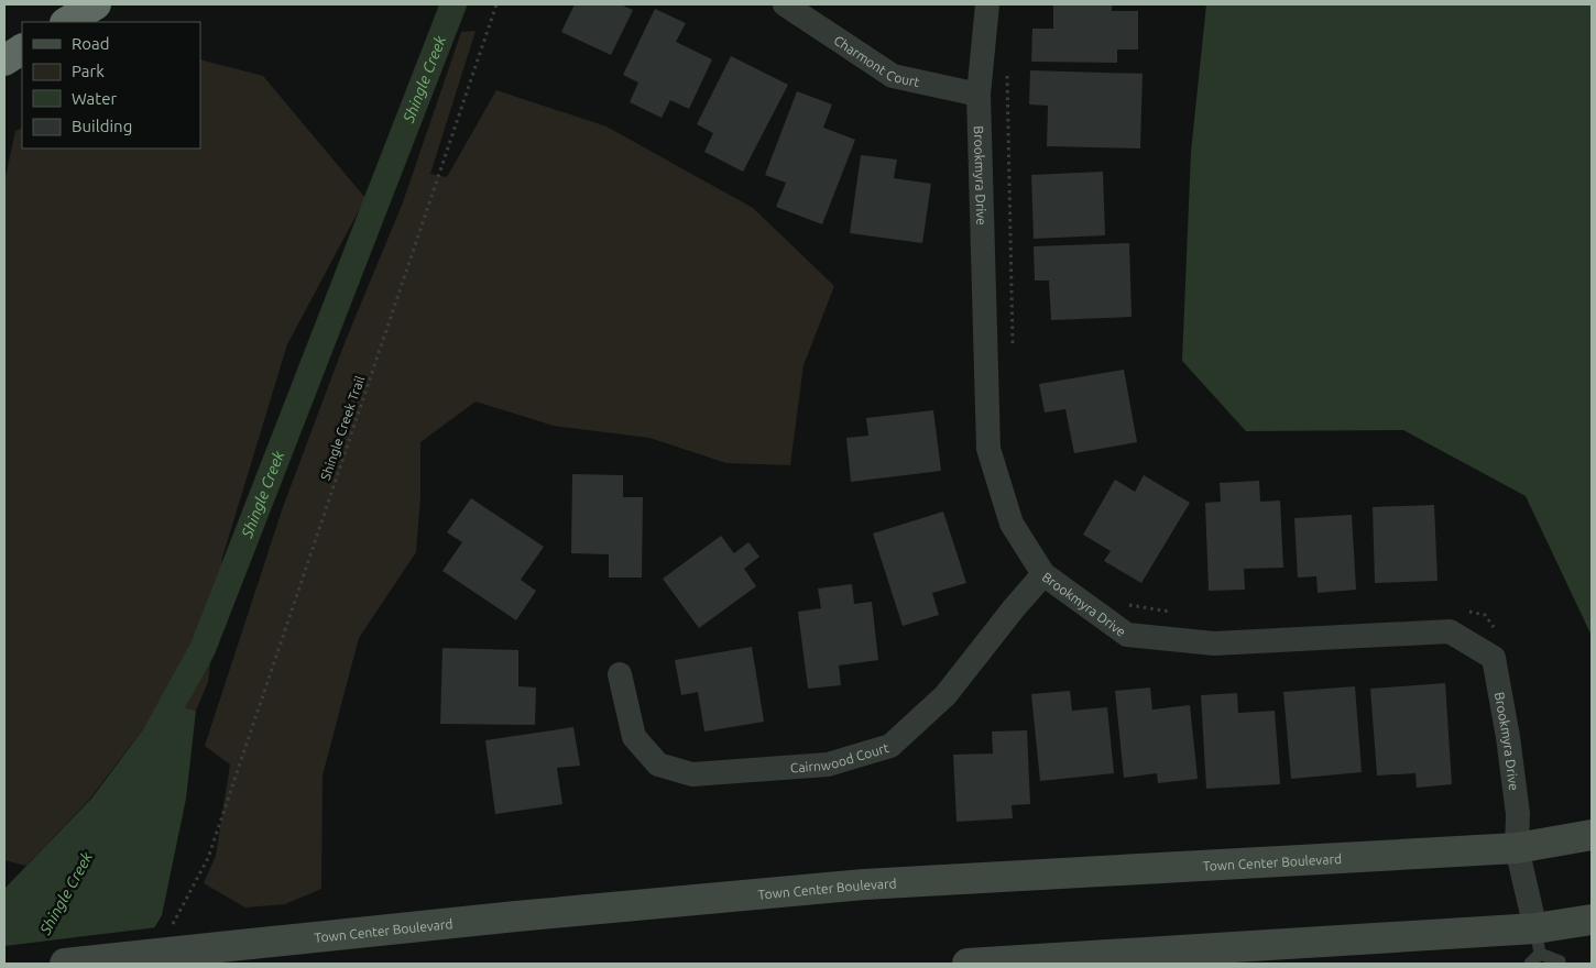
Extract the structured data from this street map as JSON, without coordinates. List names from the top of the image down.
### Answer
{
  "streets": {
    "street": [
      "Charmont Court",
      "Brookmyra Drive",
      "Cairnwood Court",
      "Town Center Boulevard"
    ],
    "path": ["Shingle Creek Trail"]
  },
  "crossings": [
    ["Charmont Court", "Brookmyra Drive"],
    ["Brookmyra Drive", "Cairnwood Court"],
    ["Brookmyra Drive", "Town Center Boulevard"]
  ],
  "water": ["Shingle Creek"],
  "legend": [
    "Road",
    "Park",
    "Water",
    "Building"
  ]
}
